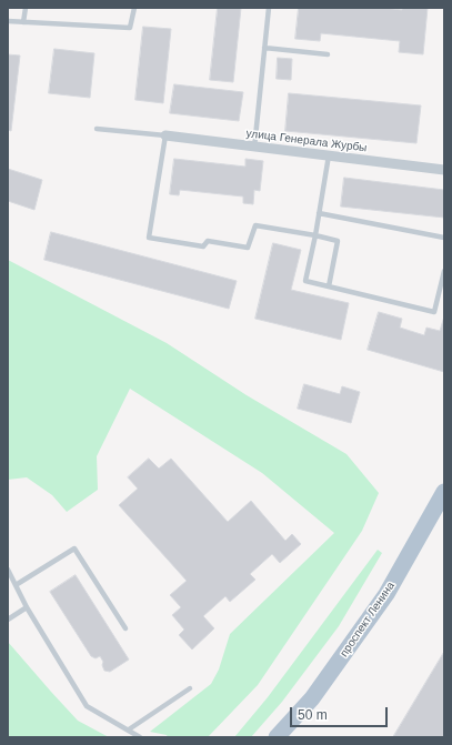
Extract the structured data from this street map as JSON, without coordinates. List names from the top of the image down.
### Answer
{
  "streets": {
    "main road": ["проспект Ленина"],
    "street": ["улица Генерала Журбы"]
  },
  "scale_bar": "50 m"
}
